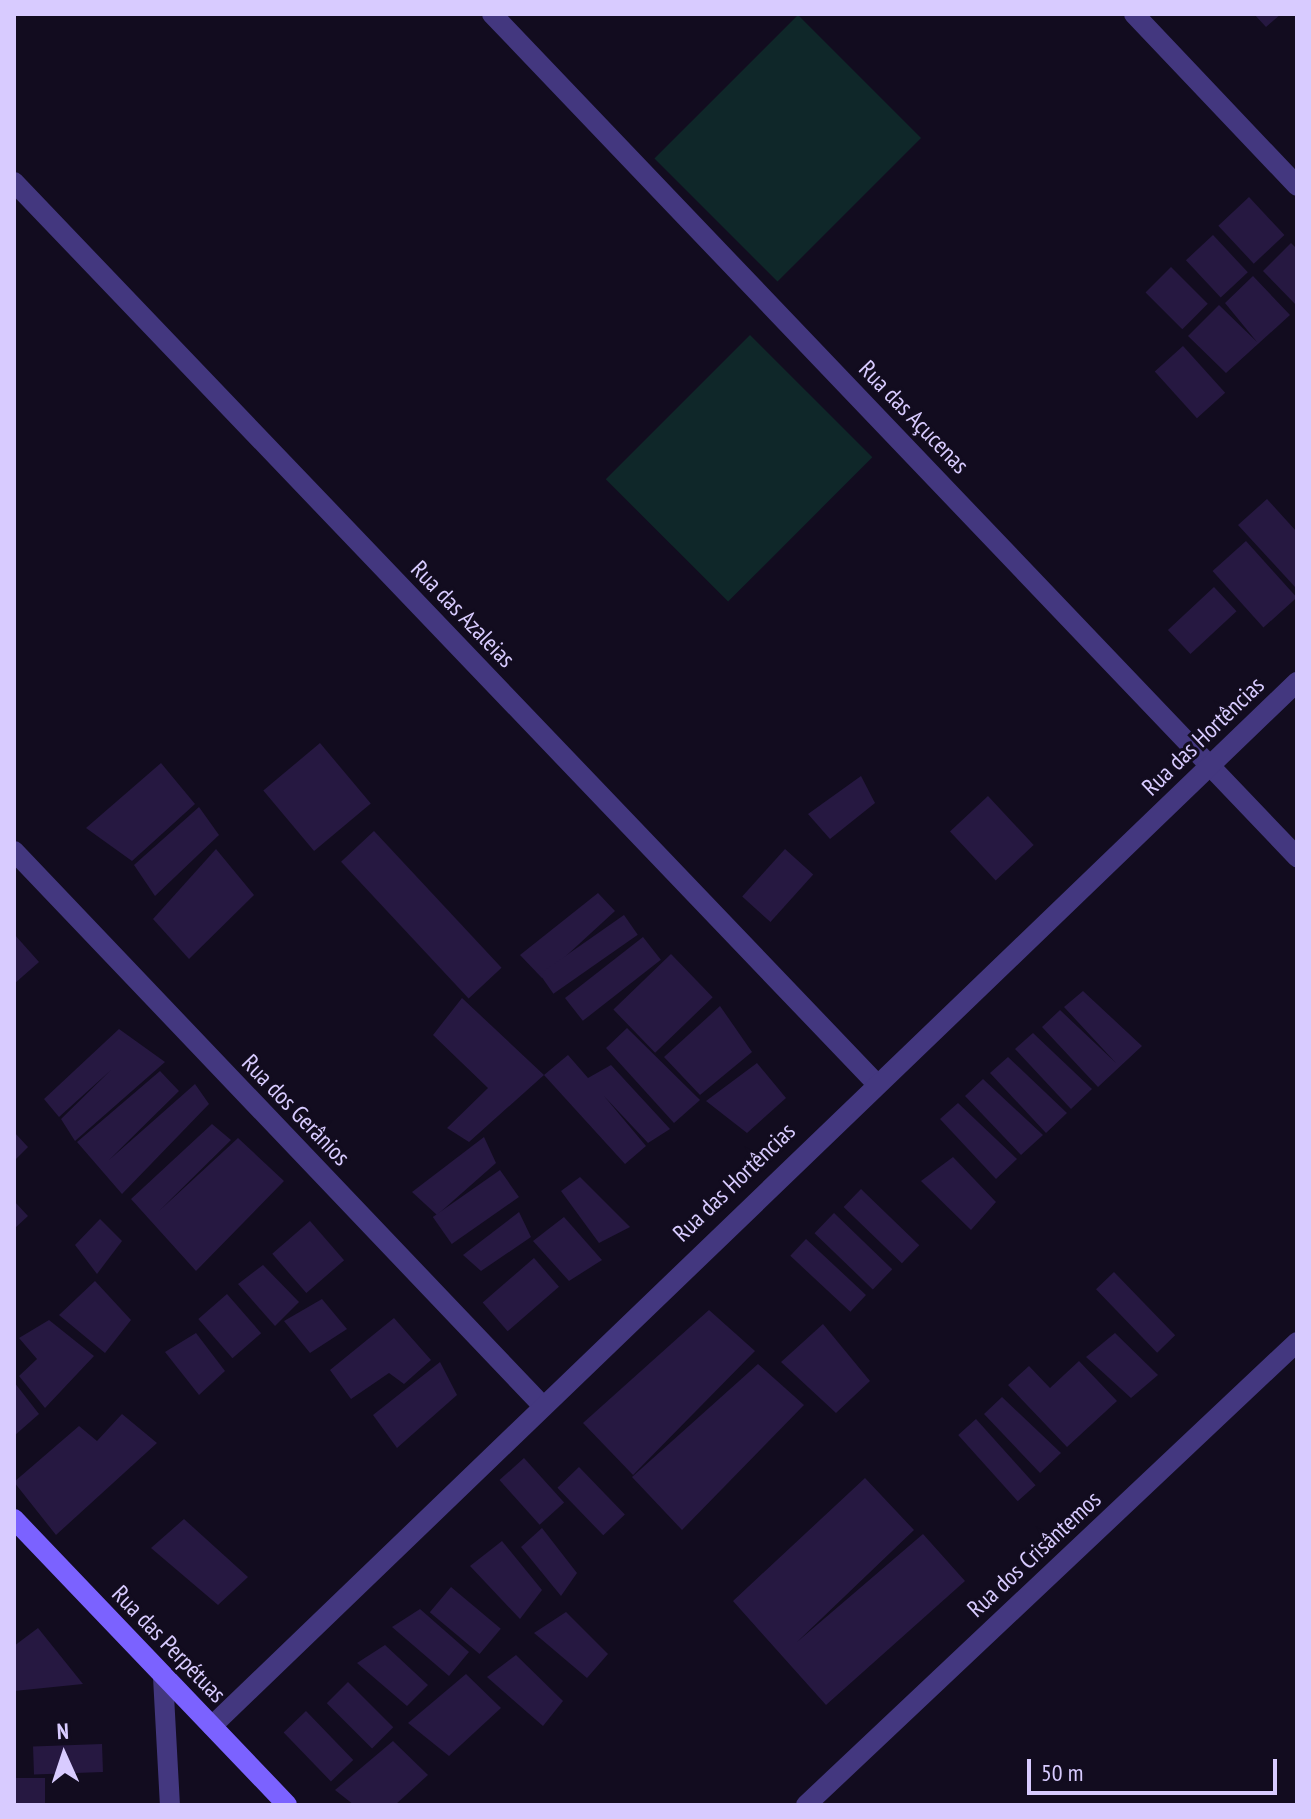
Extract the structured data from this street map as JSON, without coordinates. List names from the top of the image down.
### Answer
{
  "streets": {
    "street": [
      "Rua das Açucenas",
      "Rua das Azaleias",
      "Rua das Hortências",
      "Rua dos Gerânios",
      "Rua dos Crisântemos",
      "Rua das Perpétuas"
    ]
  },
  "crossings": [
    ["Rua das Açucenas", "Rua das Hortências"],
    ["Rua das Azaleias", "Rua das Hortências"],
    ["Rua das Hortências", "Rua dos Gerânios"],
    ["Rua das Hortências", "Rua das Perpétuas"]
  ],
  "scale_bar": "50 m",
  "north": "top"
}
